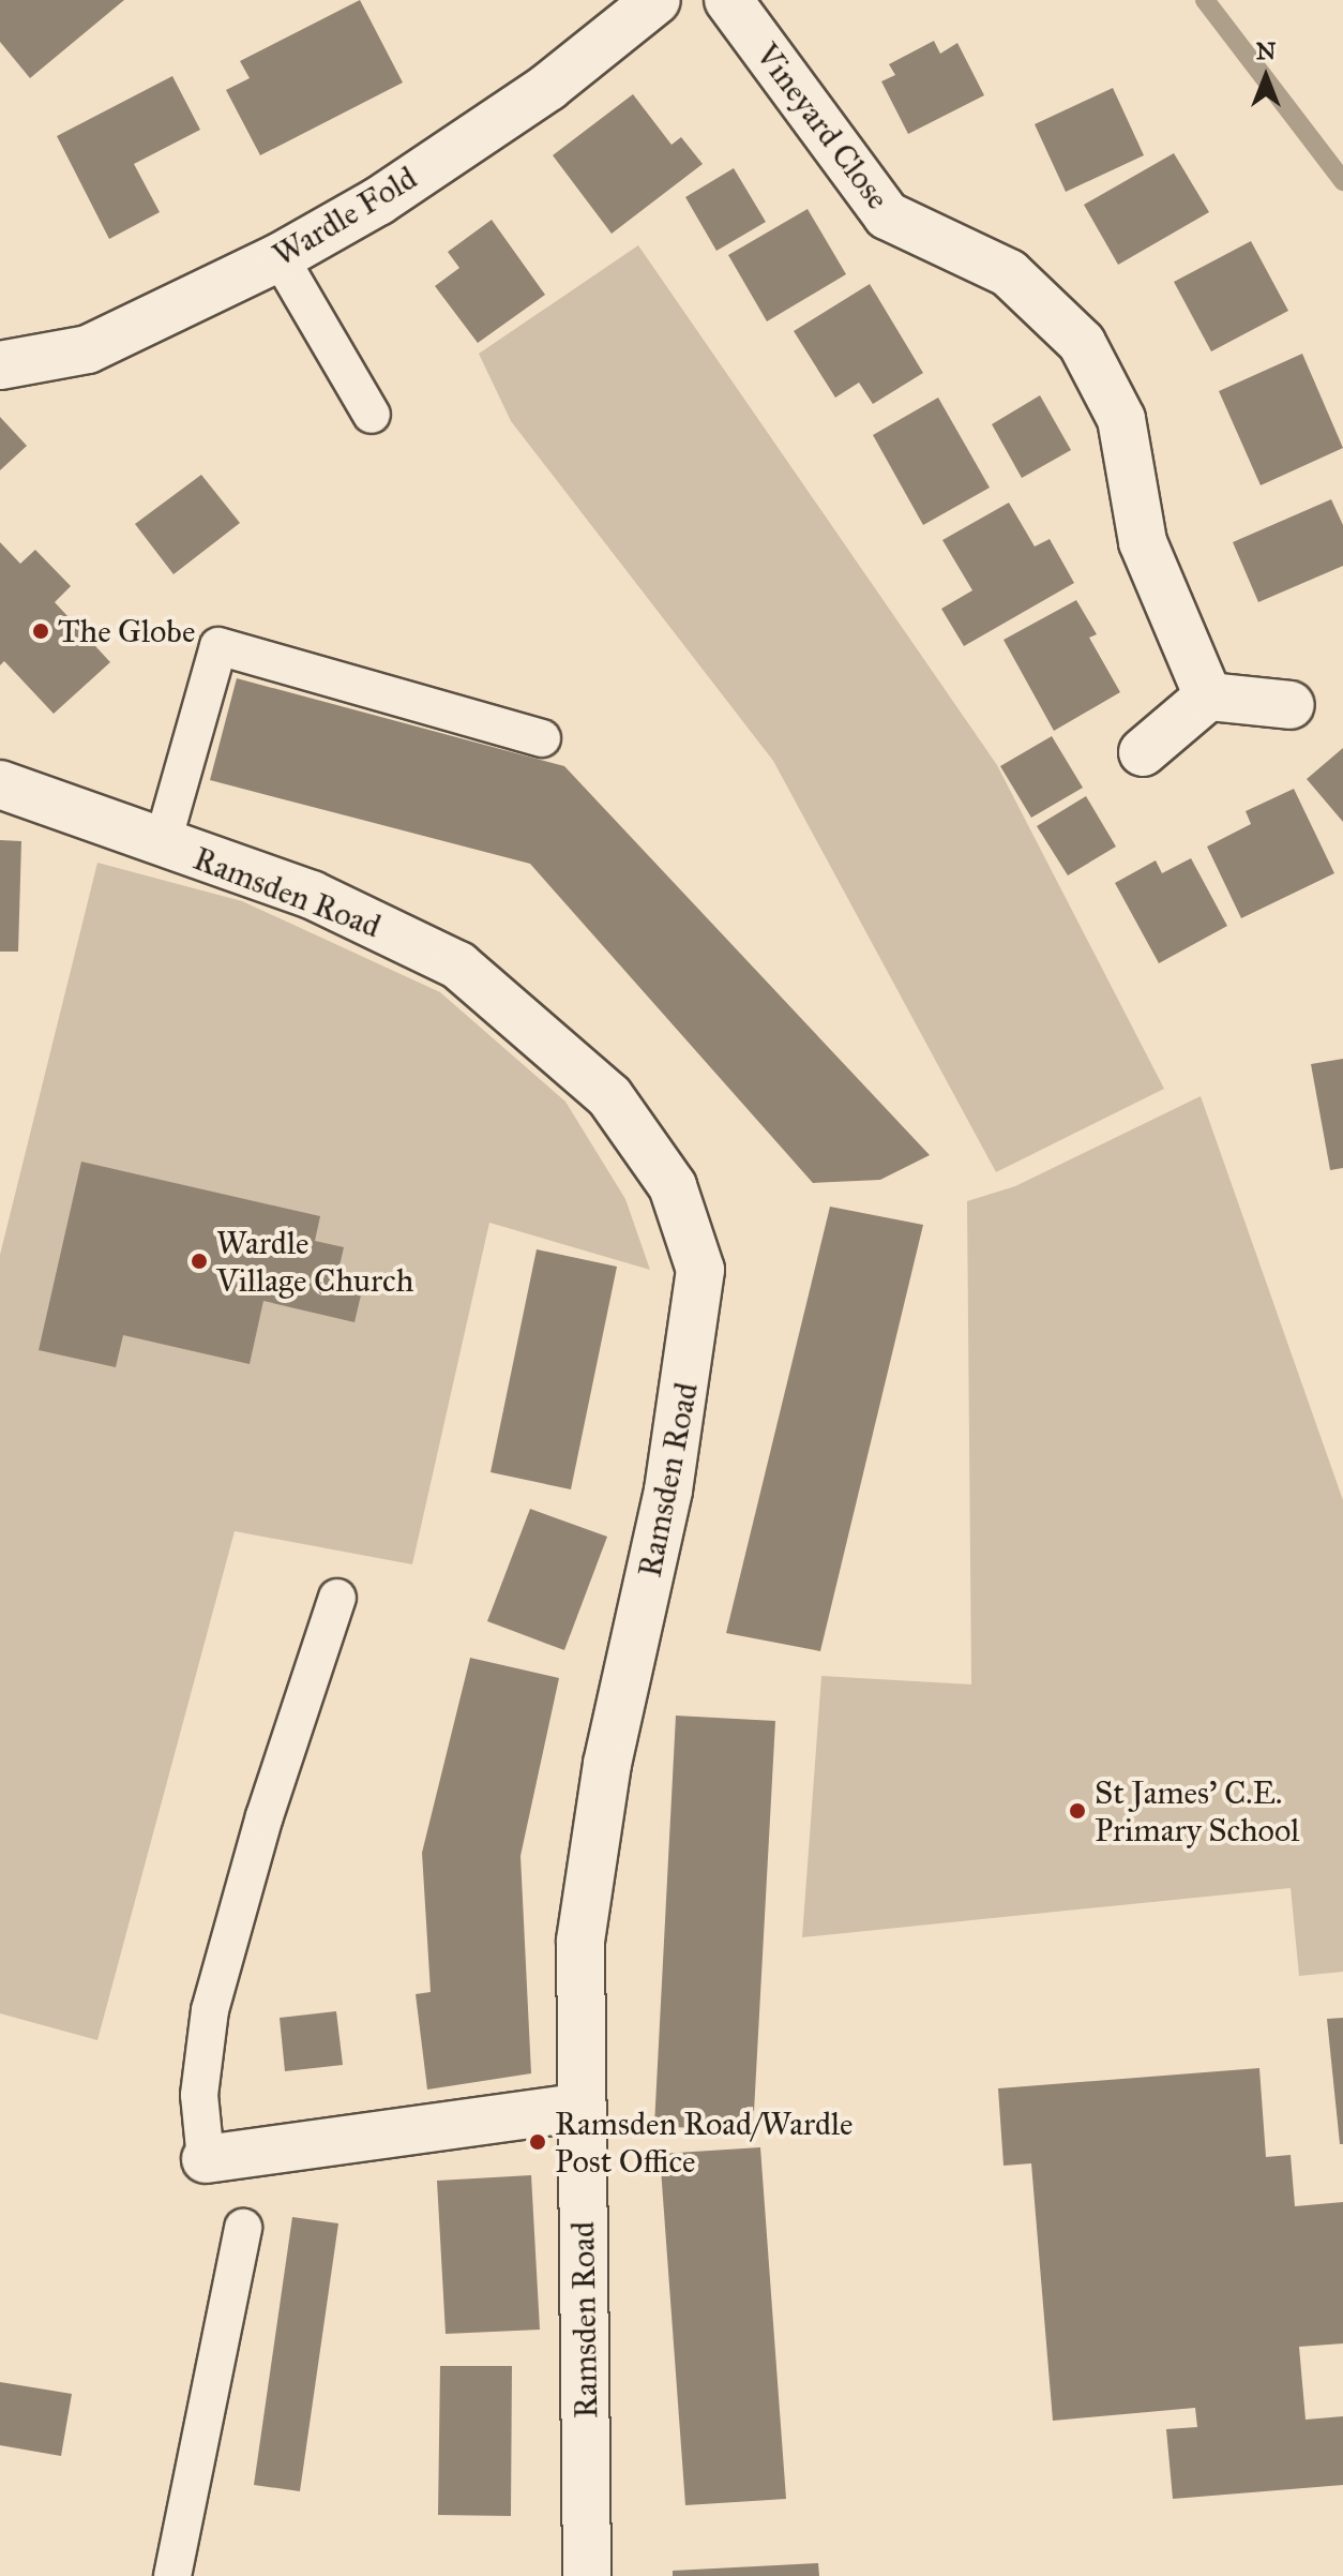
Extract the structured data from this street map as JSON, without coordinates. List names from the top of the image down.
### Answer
{
  "streets": {
    "street": ["Vineyard Close", "Wardle Fold", "Ramsden Road"]
  },
  "places": [
    "The Globe",
    "Wardle Village Church",
    "St James' C.E. Primary School",
    "Ramsden Road/Wardle Post Office"
  ],
  "north": "top"
}
